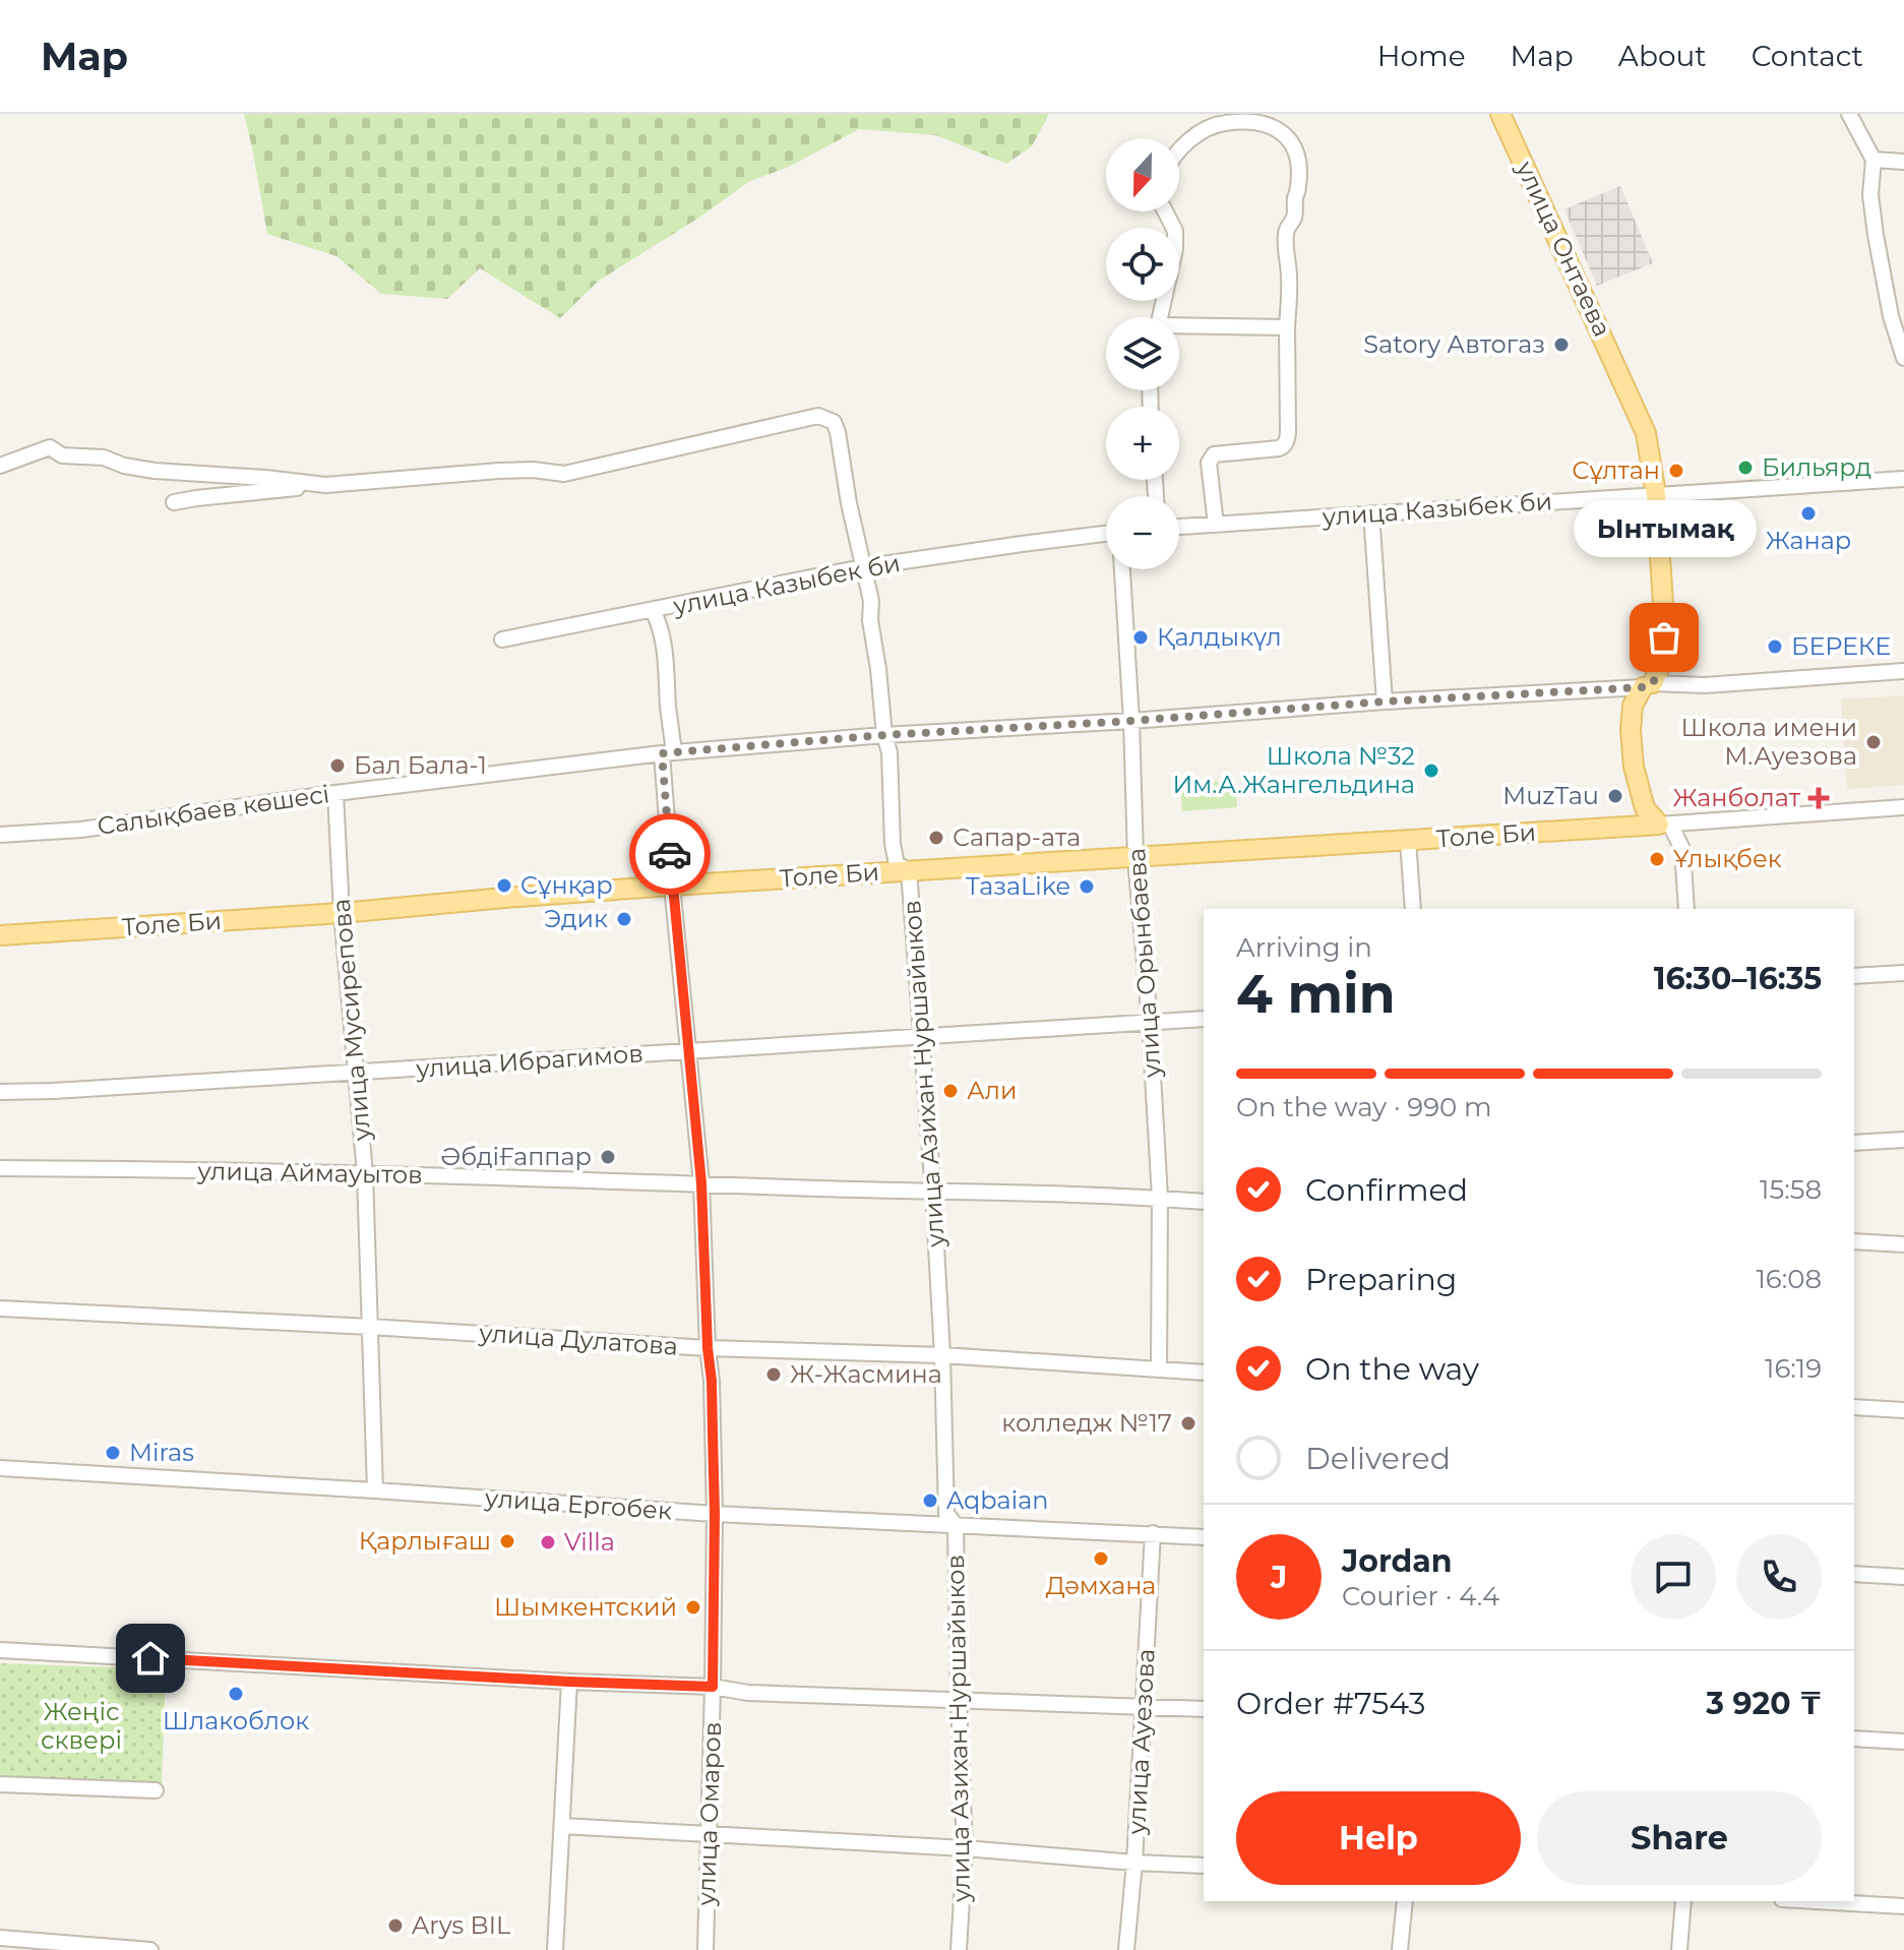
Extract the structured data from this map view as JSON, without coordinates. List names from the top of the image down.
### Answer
{
  "streets": {
    "main road": ["улица Онтаева", "Толе Би"],
    "street": [
      "улица Казыбек би",
      "Салықбаев көшесі",
      "улица Орынбаева",
      "улица Мусирепова",
      "улица Ибрагимов",
      "улица Азихан Нуршайыков",
      "улица Аймауытов",
      "улица Дулатова",
      "улица Ергобек",
      "улица Ауезова",
      "улица Омаров"
    ]
  },
  "crossings": [
    ["улица Онтаева", "улица Казыбек би"],
    ["улица Онтаева", "Салықбаев көшесі"],
    ["улица Онтаева", "Толе Би"],
    ["улица Казыбек би", "улица Азихан Нуршайыков"],
    ["улица Казыбек би", "улица Омаров"],
    ["Салықбаев көшесі", "улица Орынбаева"],
    ["Салықбаев көшесі", "улица Мусирепова"],
    ["Салықбаев көшесі", "улица Азихан Нуршайыков"],
    ["Салықбаев көшесі", "улица Омаров"],
    ["Толе Би", "улица Орынбаева"],
    ["Толе Би", "улица Мусирепова"],
    ["Толе Би", "улица Азихан Нуршайыков"],
    ["Толе Би", "улица Омаров"],
    ["улица Орынбаева", "улица Ибрагимов"],
    ["улица Орынбаева", "улица Аймауытов"],
    ["улица Орынбаева", "улица Дулатова"],
    ["улица Мусирепова", "улица Ибрагимов"],
    ["улица Мусирепова", "улица Аймауытов"],
    ["улица Мусирепова", "улица Дулатова"],
    ["улица Мусирепова", "улица Ергобек"],
    ["улица Ибрагимов", "улица Азихан Нуршайыков"],
    ["улица Ибрагимов", "улица Омаров"],
    ["улица Азихан Нуршайыков", "улица Аймауытов"],
    ["улица Азихан Нуршайыков", "улица Дулатова"],
    ["улица Азихан Нуршайыков", "улица Ергобек"],
    ["улица Аймауытов", "улица Омаров"],
    ["улица Дулатова", "улица Омаров"],
    ["улица Ергобек", "улица Ауезова"],
    ["улица Ергобек", "улица Омаров"]
  ],
  "parks": ["Жеңіс сквері"],
  "places": {
    "other": [
      "Satory Автогаз",
      "Бильярд",
      "Сұлтан",
      "Жанар",
      "Қалдыкүл",
      "Ынтымақ",
      "БЕРЕКЕ",
      "Школа имени М.Ауезова",
      "Бал Бала-1",
      "Школа №32 Им.А.Жангельдина",
      "MuzTau",
      "Сапар-ата",
      "Ұлықбек",
      "Cұнқар",
      "ТазаLike",
      "Эдик",
      "Али",
      "ӘбдіҒаппар",
      "Ж-Жасмина",
      "колледж №17",
      "Miras",
      "Aqbaian",
      "Қарлығаш",
      "Villa",
      "Дәмхана",
      "Шымкентский",
      "Шлакоблок",
      "Arys BIL"
    ],
    "health": ["Жанболат"]
  },
  "north": "bottom",
  "page": {
    "header": "Map",
    "nav": [
      "Home",
      "Map",
      "About",
      "Contact"
    ],
    "map_buttons": ["+", "−"],
    "bubble": "Ынтымақ",
    "heading": ["4 min", "Arriving in", "16:30–16:35"],
    "panel": [
      "Jordan",
      "Courier · 4.4",
      "Order #7543",
      "3 920 ₸"
    ],
    "bar": "On the way · 990 m",
    "list": [
      ["Confirmed", "15:58"],
      ["Preparing", "16:08"],
      ["On the way", "16:19"],
      "Delivered"
    ],
    "round": "J",
    "buttons": ["Help", "Share"]
  }
}
